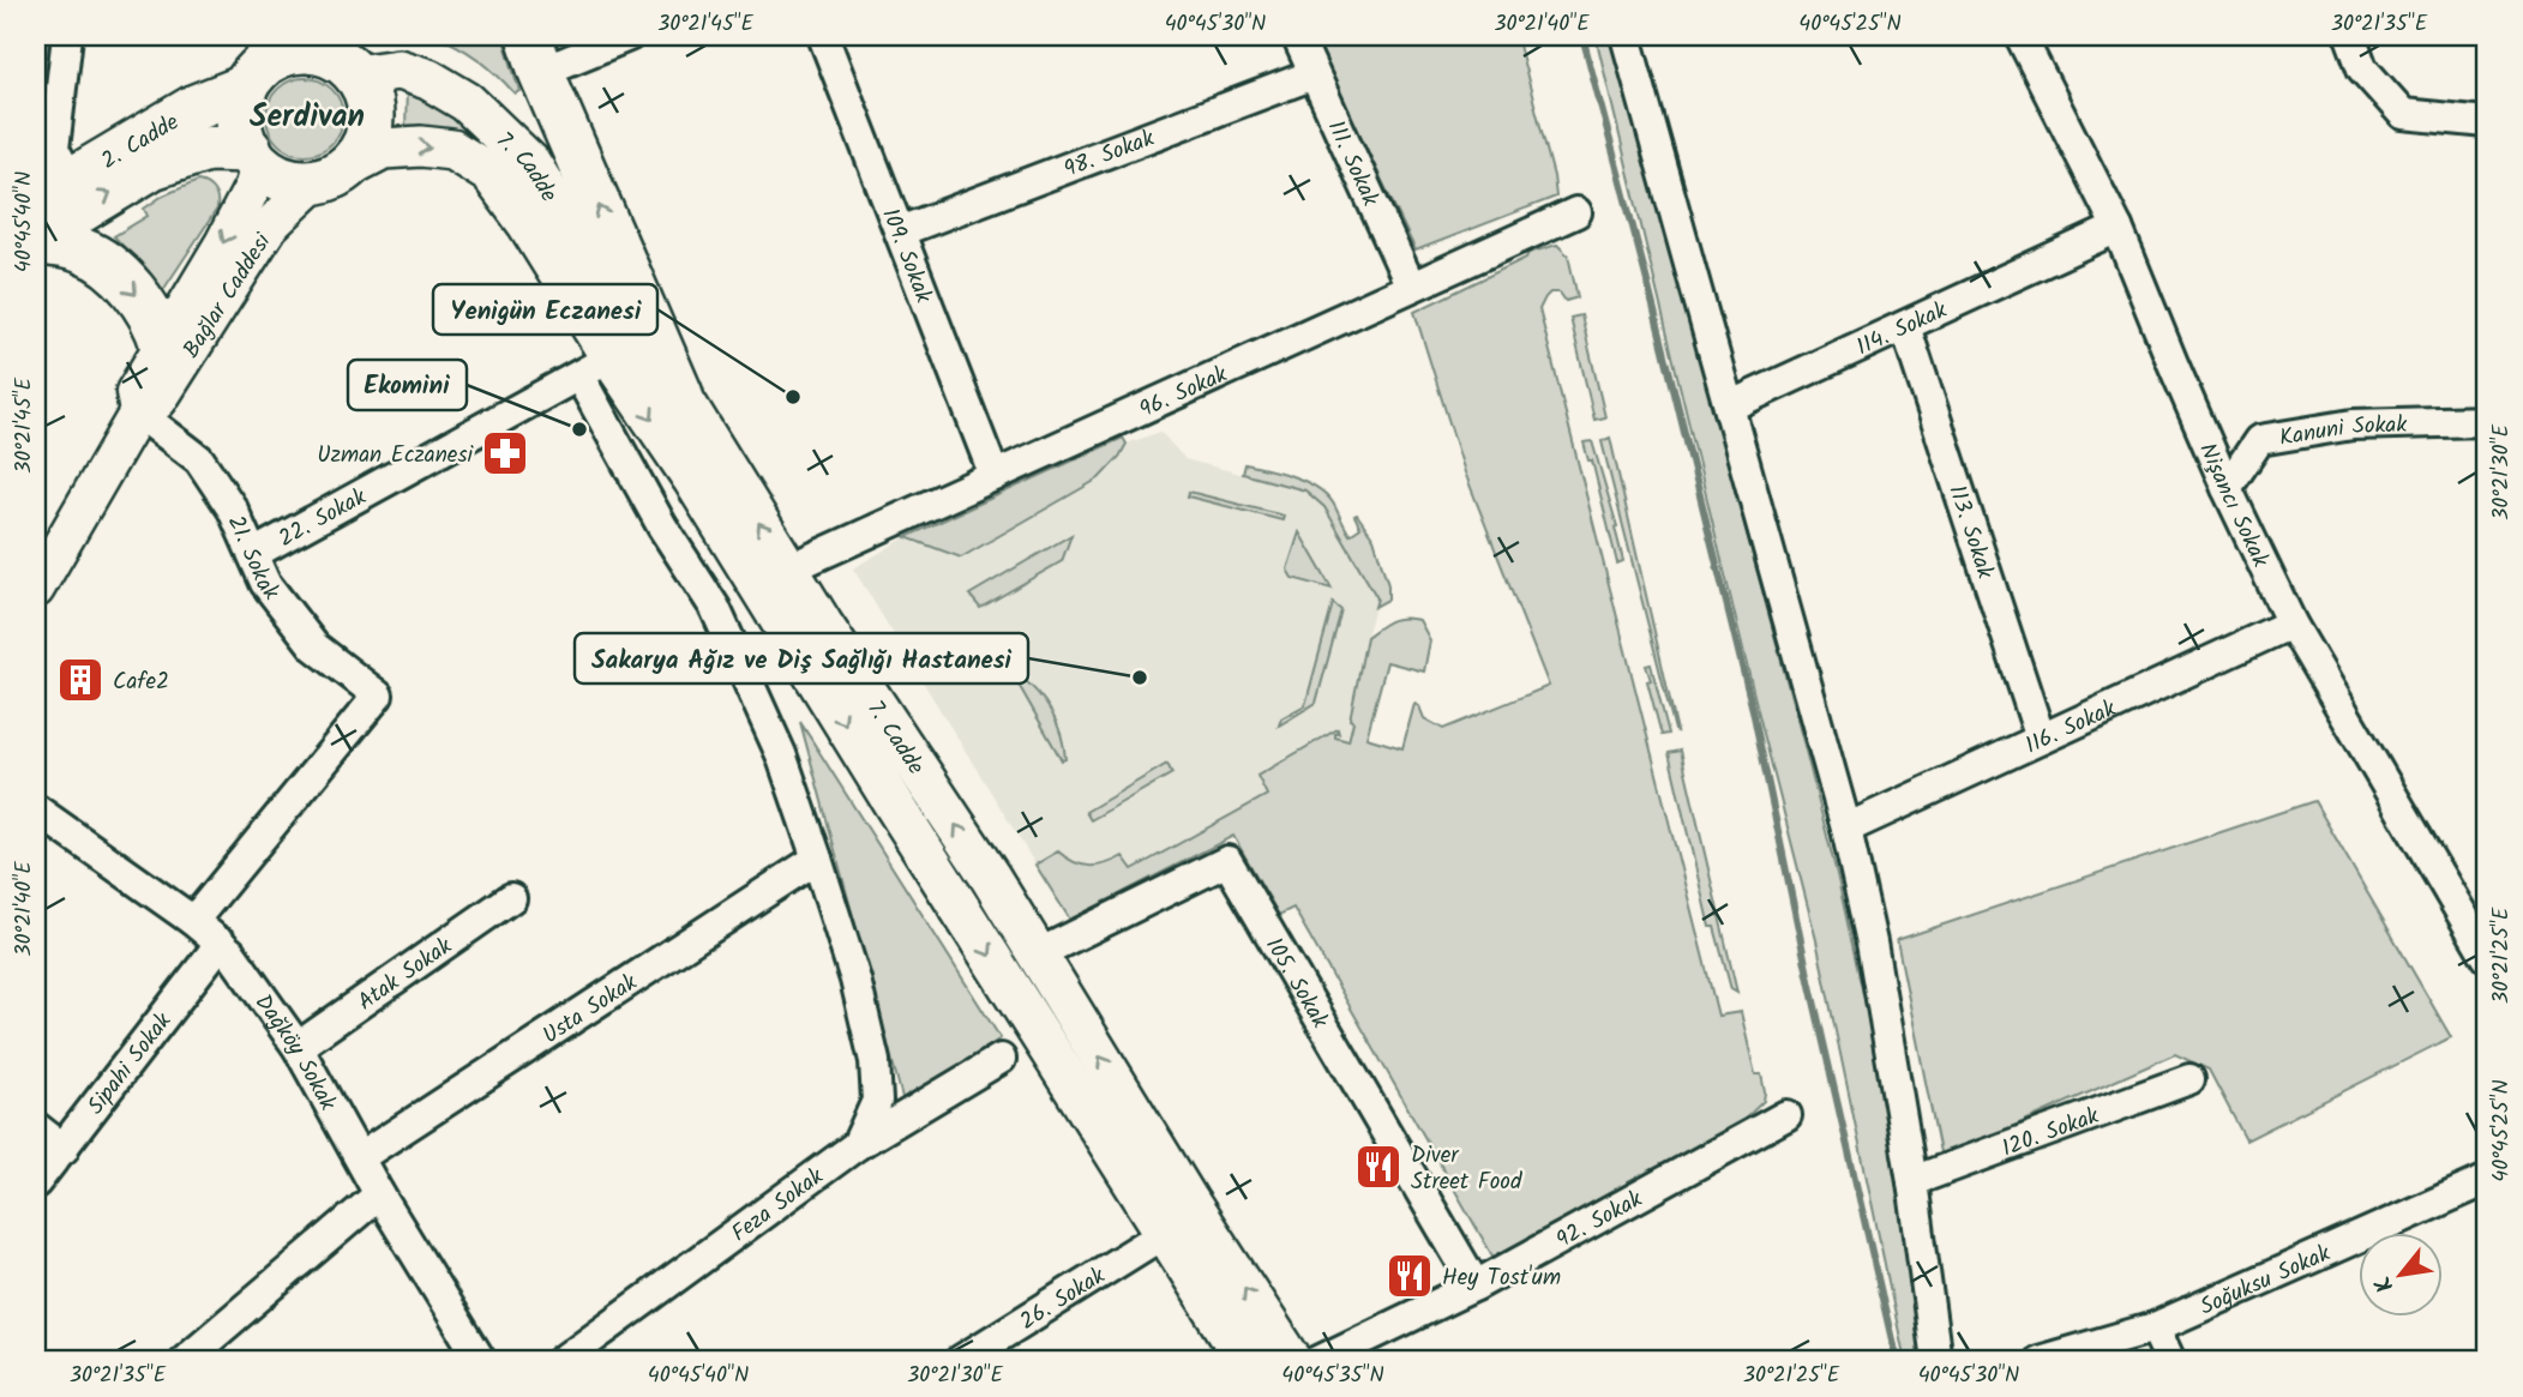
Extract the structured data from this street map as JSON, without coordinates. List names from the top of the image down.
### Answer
{
  "streets": {
    "main road": ["2. Cadde", "7. Cadde"],
    "street": [
      "98. Sokak",
      "111. Sokak",
      "109. Sokak",
      "Bağlar Caddesi",
      "114. Sokak",
      "96. Sokak",
      "Kanuni Sokak",
      "Nişancı Sokak",
      "22. Sokak",
      "113. Sokak",
      "21. Sokak",
      "116. Sokak",
      "Atak Sokak",
      "105. Sokak",
      "Usta Sokak",
      "Dağköy Sokak",
      "Sipahi Sokak",
      "120. Sokak",
      "Feza Sokak",
      "92. Sokak",
      "Soğuksu Sokak",
      "26. Sokak"
    ]
  },
  "crossings": [
    ["2. Cadde", "7. Cadde"],
    ["2. Cadde", "Bağlar Caddesi"],
    ["98. Sokak", "111. Sokak"],
    ["98. Sokak", "109. Sokak"],
    ["111. Sokak", "96. Sokak"],
    ["7. Cadde", "Bağlar Caddesi"],
    ["7. Cadde", "96. Sokak"],
    ["7. Cadde", "22. Sokak"],
    ["7. Cadde", "105. Sokak"],
    ["7. Cadde", "26. Sokak"],
    ["109. Sokak", "96. Sokak"],
    ["Bağlar Caddesi", "21. Sokak"],
    ["114. Sokak", "Nişancı Sokak"],
    ["114. Sokak", "113. Sokak"],
    ["Kanuni Sokak", "Nişancı Sokak"],
    ["Nişancı Sokak", "116. Sokak"],
    ["22. Sokak", "21. Sokak"],
    ["113. Sokak", "116. Sokak"],
    ["21. Sokak", "Dağköy Sokak"],
    ["Atak Sokak", "Dağköy Sokak"],
    ["105. Sokak", "92. Sokak"],
    ["Usta Sokak", "Dağköy Sokak"],
    ["Dağköy Sokak", "Sipahi Sokak"]
  ],
  "districts": ["Serdivan"],
  "places": {
    "other": ["Yenigün Eczanesi", "Ekomini", "Sakarya Ağız ve Diş Sağlığı Hastanesi"],
    "pharmacy": ["Uzman Eczanesi"],
    "building": ["Cafe2"],
    "restaurant": ["Diver Street Food", "Hey Tost'um"]
  },
  "north": "bottom left",
  "coordinates": [
    "30°21'45\"E",
    "40°45'30\"N",
    "30°21'40\"E",
    "40°45'25\"N",
    "30°21'35\"E",
    "40°45'40\"N",
    "30°21'30\"E",
    "30°21'25\"E",
    "40°45'35\"N"
  ]
}
